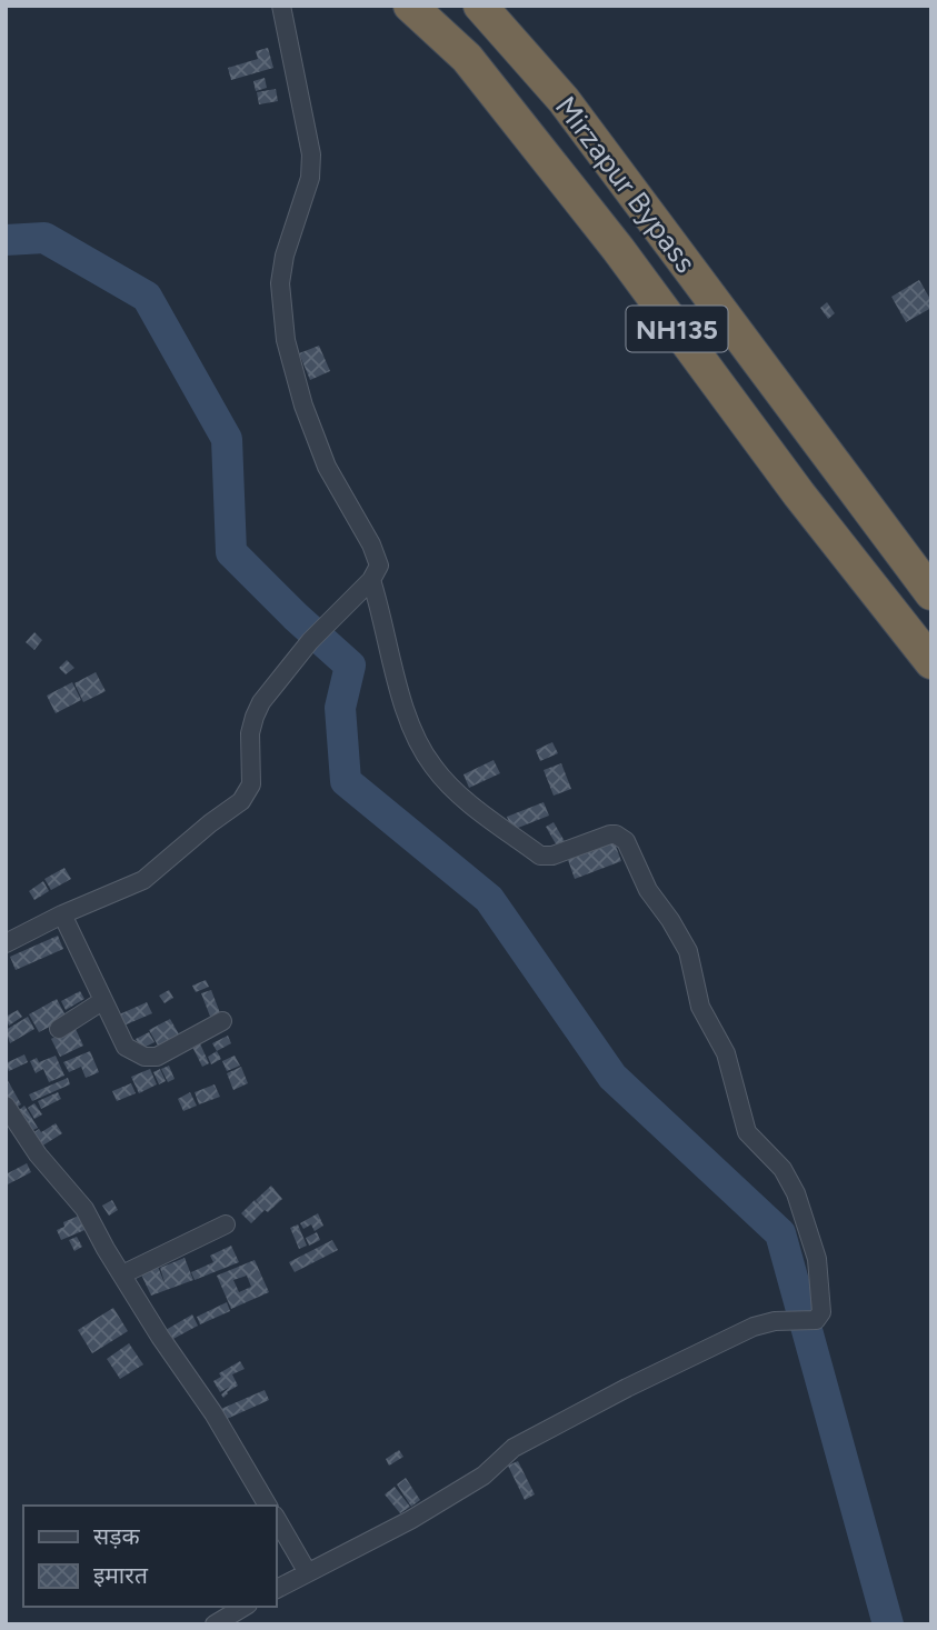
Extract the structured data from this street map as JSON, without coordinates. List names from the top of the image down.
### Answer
{
  "streets": {
    "highway": ["Mirzapur Bypass", "NH135"]
  },
  "legend": ["सड़क", "इमारत"]
}
